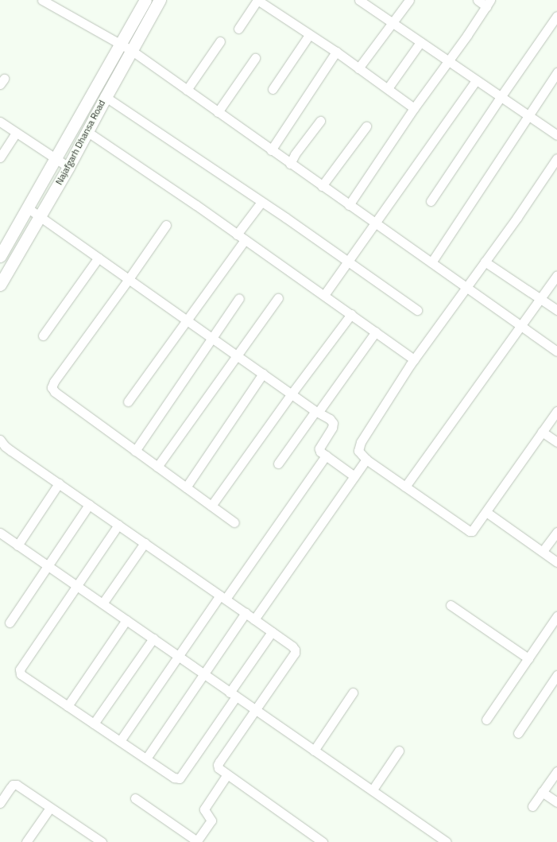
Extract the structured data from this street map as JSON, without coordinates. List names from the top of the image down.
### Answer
{
  "streets": {
    "main road": ["Najafgarh Dhansa Road"]
  }
}
